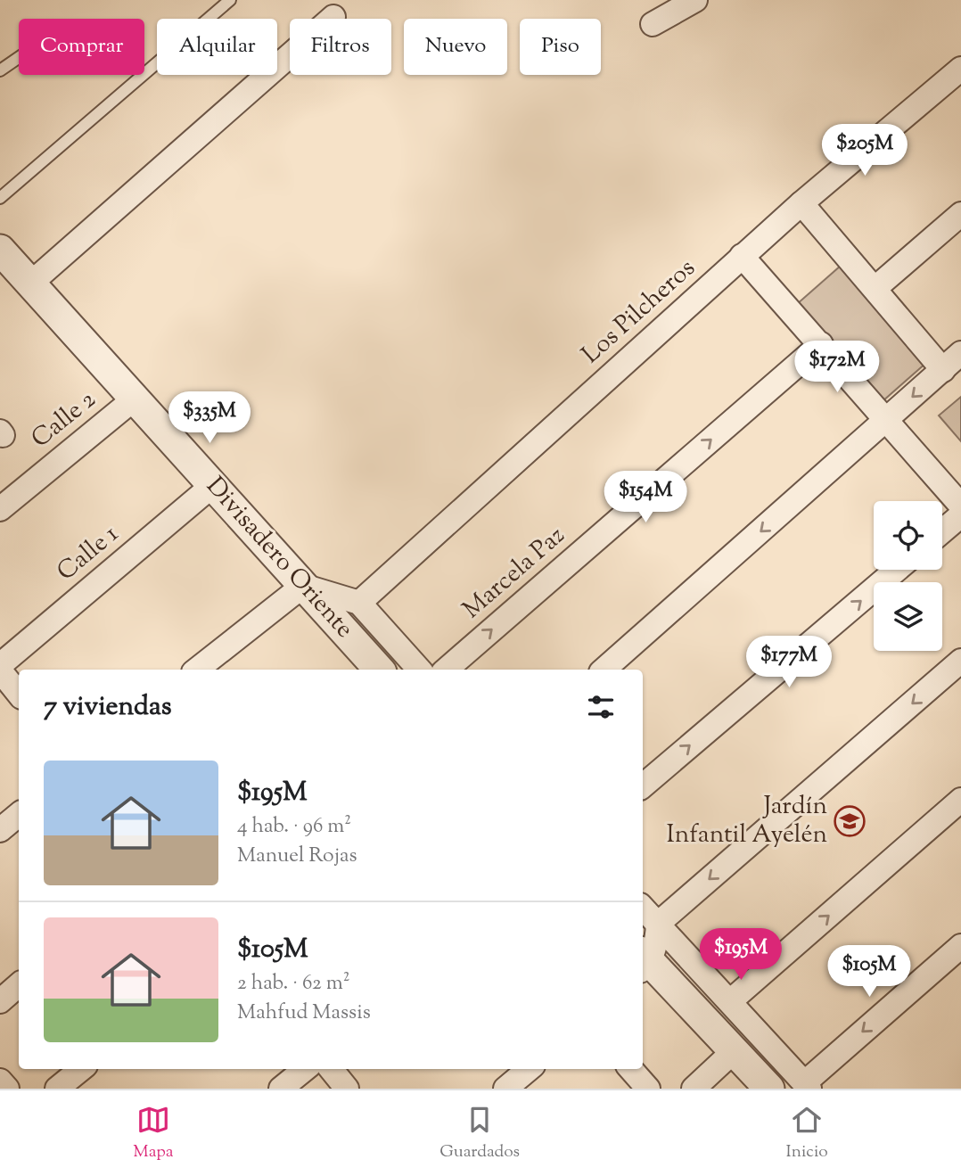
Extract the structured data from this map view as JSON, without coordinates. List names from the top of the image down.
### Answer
{
  "streets": {
    "street": [
      "Los Pilcheros",
      "Calle 2",
      "Calle 1",
      "Divisadero Oriente",
      "Marcela Paz"
    ]
  },
  "crossings": [
    ["Calle 2", "Divisadero Oriente"],
    ["Calle 1", "Divisadero Oriente"]
  ],
  "places": {
    "school or university": ["Jardín Infantil Ayelén"]
  },
  "page": {
    "chip": [
      "Comprar",
      "Alquilar",
      "Filtros",
      "Nuevo",
      "Piso"
    ],
    "price": [
      "$205M",
      "$172M",
      "$335M",
      "$154M",
      "$177M",
      "$195M",
      "$105M"
    ],
    "heading": "7 viviendas",
    "list": [
      {
        "name": "$195M",
        "note": "4 hab. · 96 m² · Manuel Rojas"
      },
      {
        "name": "$105M",
        "note": "2 hab. · 62 m² · Mahfud Massis"
      }
    ],
    "tabs": ["Mapa", "Guardados", "Inicio"]
  }
}
